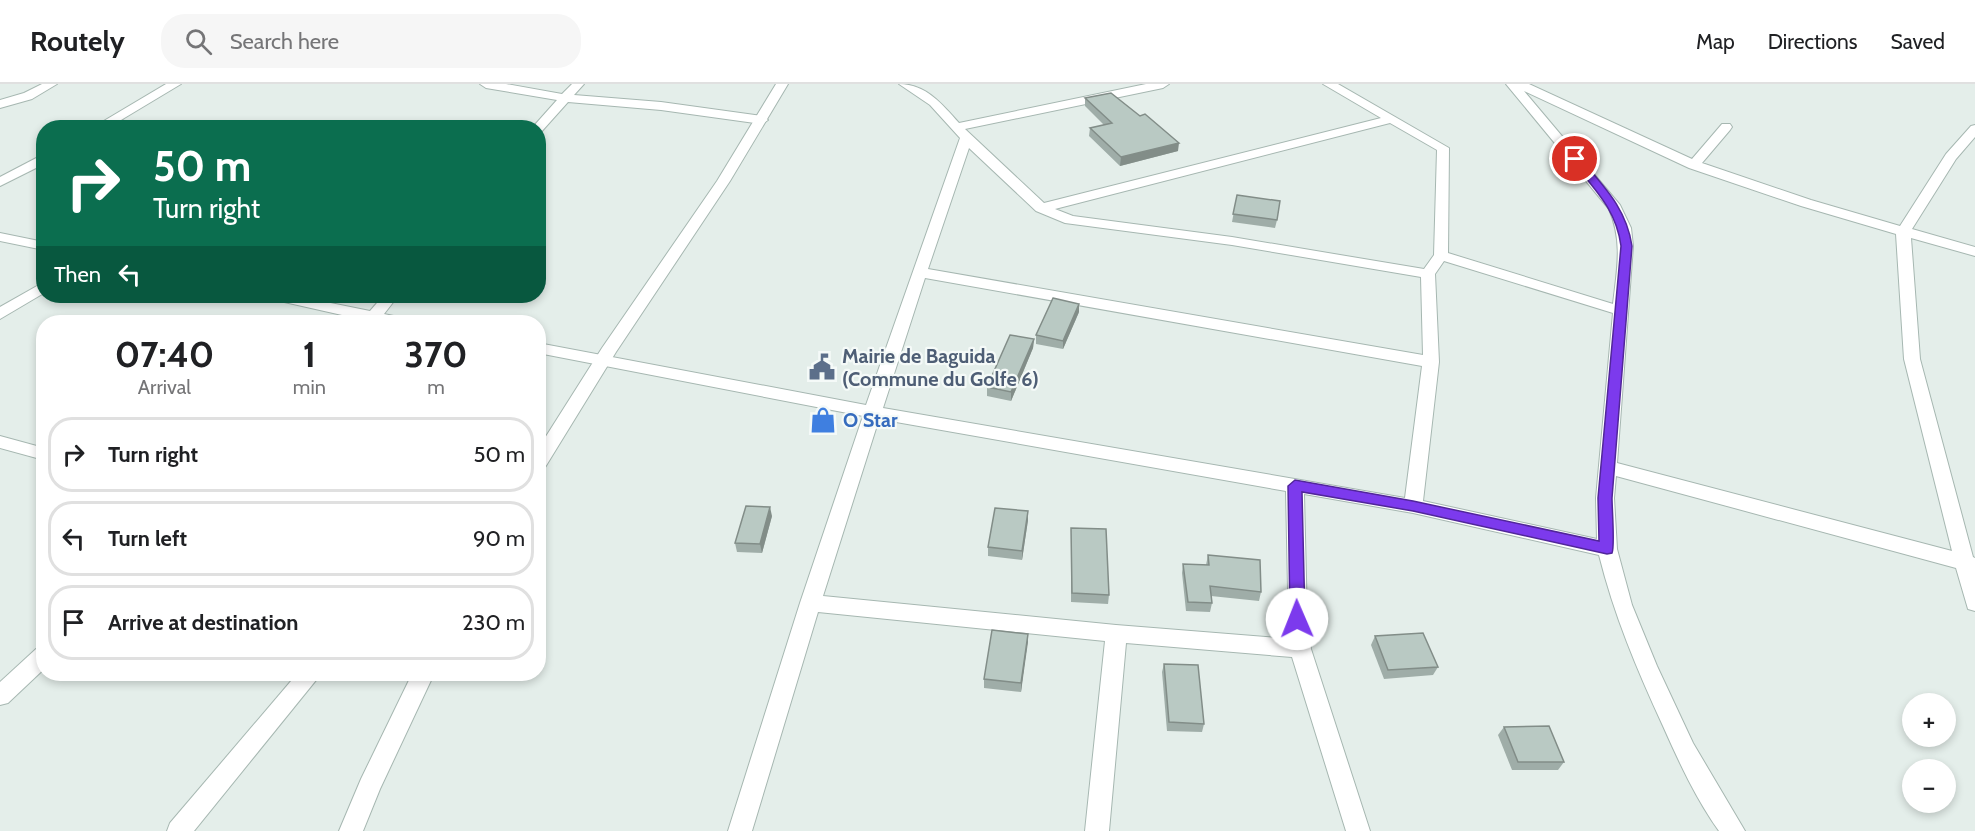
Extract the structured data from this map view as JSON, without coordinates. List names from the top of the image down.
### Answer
{
  "places": {
    "public building": ["Mairie de Baguida (Commune du Golfe 6)"],
    "shop": ["O Star"]
  },
  "page": {
    "header": "Routely",
    "search": "Search here",
    "nav": ["Map", "Directions", "Saved"],
    "turn": ["50 m", "Turn right"],
    "then": "Then",
    "eta": [
      "07:40",
      "Arrival",
      "1",
      "min",
      "370",
      "m"
    ],
    "list": [
      {
        "name": "Turn right",
        "value": "50 m"
      },
      {
        "name": "Turn left",
        "value": "90 m"
      },
      {
        "name": "Arrive at destination",
        "value": "230 m"
      }
    ],
    "map_buttons": ["+", "−"]
  }
}
